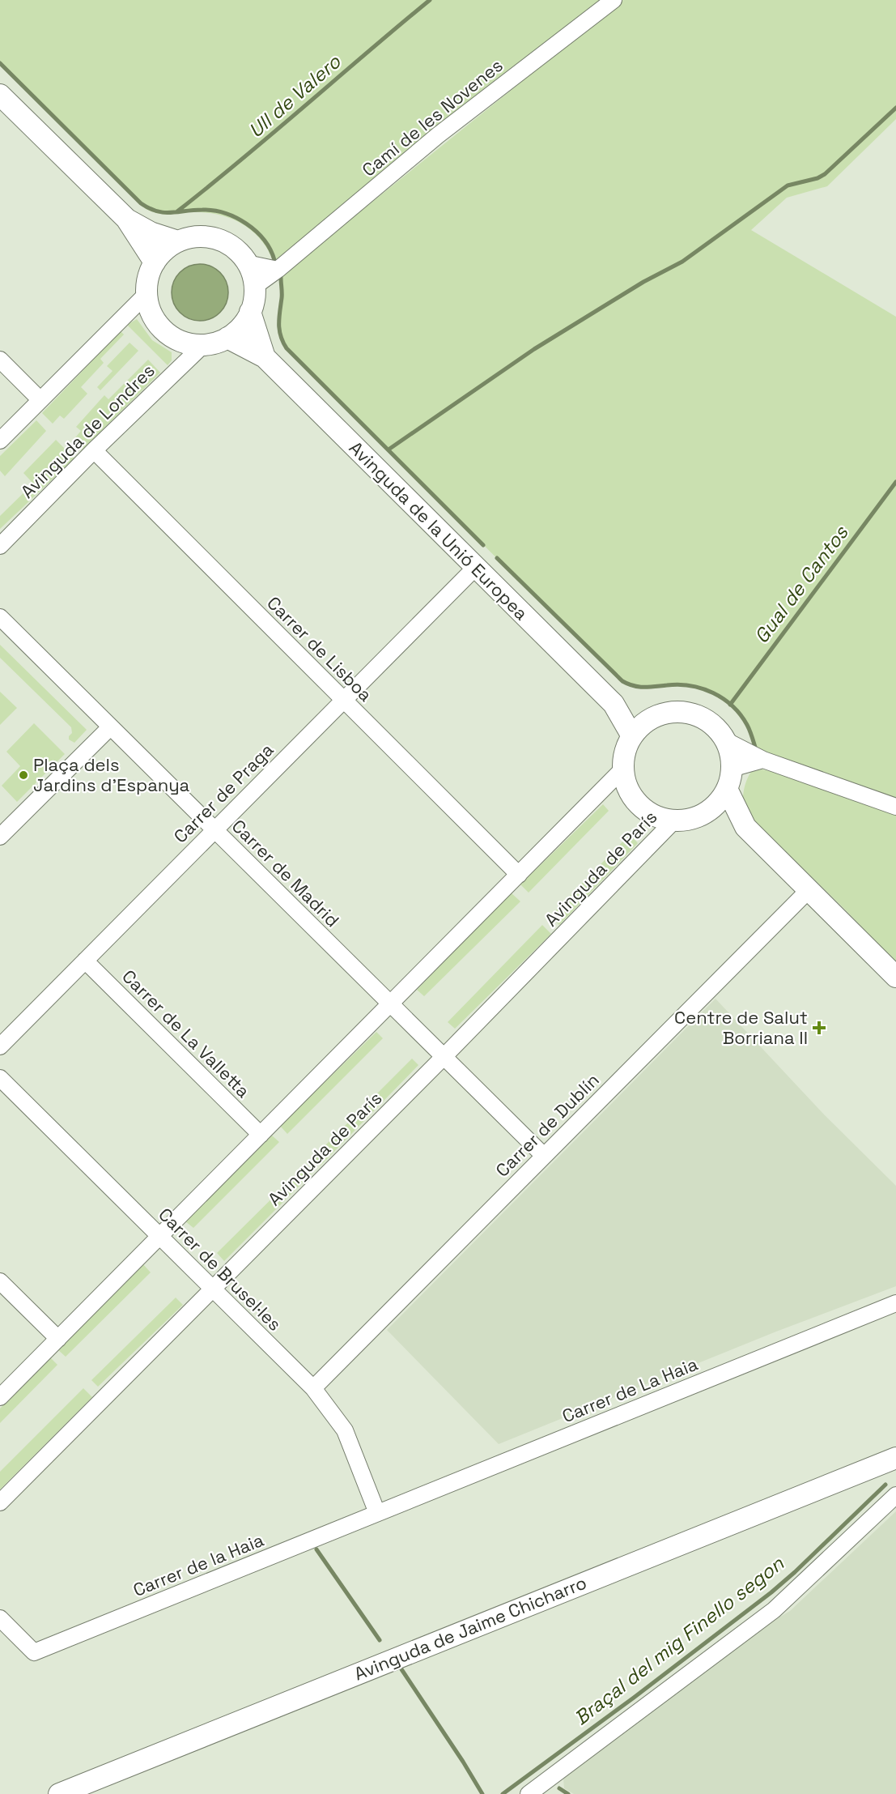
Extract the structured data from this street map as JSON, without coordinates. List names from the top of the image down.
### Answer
{
  "streets": {
    "street": [
      "Camí de les Novenes",
      "Avinguda de Londres",
      "Avinguda de la Unió Europea",
      "Carrer de Lisboa",
      "Carrer de Praga",
      "Avinguda de París",
      "Carrer de Madrid",
      "Carrer de La Valletta",
      "Carrer de Dublín",
      "Carrer de Brusel·les",
      "Carrer de La Haia",
      "Carrer de la Haia",
      "Avinguda de Jaime Chicharro"
    ]
  },
  "crossings": [
    ["Camí de les Novenes", "Avinguda de Londres"],
    ["Camí de les Novenes", "Avinguda de la Unió Europea"],
    ["Avinguda de Londres", "Avinguda de la Unió Europea"],
    ["Avinguda de Londres", "Carrer de Lisboa"],
    ["Avinguda de la Unió Europea", "Carrer de Praga"],
    ["Avinguda de la Unió Europea", "Avinguda de París"],
    ["Carrer de Lisboa", "Carrer de Praga"],
    ["Carrer de Praga", "Carrer de Madrid"],
    ["Carrer de Praga", "Carrer de La Valletta"],
    ["Avinguda de París", "Carrer de Madrid"],
    ["Avinguda de París", "Carrer de Brusel·les"],
    ["Carrer de Madrid", "Carrer de Dublín"],
    ["Carrer de Dublín", "Carrer de Brusel·les"],
    ["Carrer de Brusel·les", "Carrer de La Haia"],
    ["Carrer de Brusel·les", "Carrer de la Haia"],
    ["Carrer de La Haia", "Carrer de la Haia"]
  ],
  "water": ["Ull de Valero", "Gual de Cantos", "Braçal del mig Finello segon"],
  "places": {
    "other": ["Plaça dels Jardins d'Espanya"],
    "health": ["Centre de Salut Borriana II"]
  }
}
